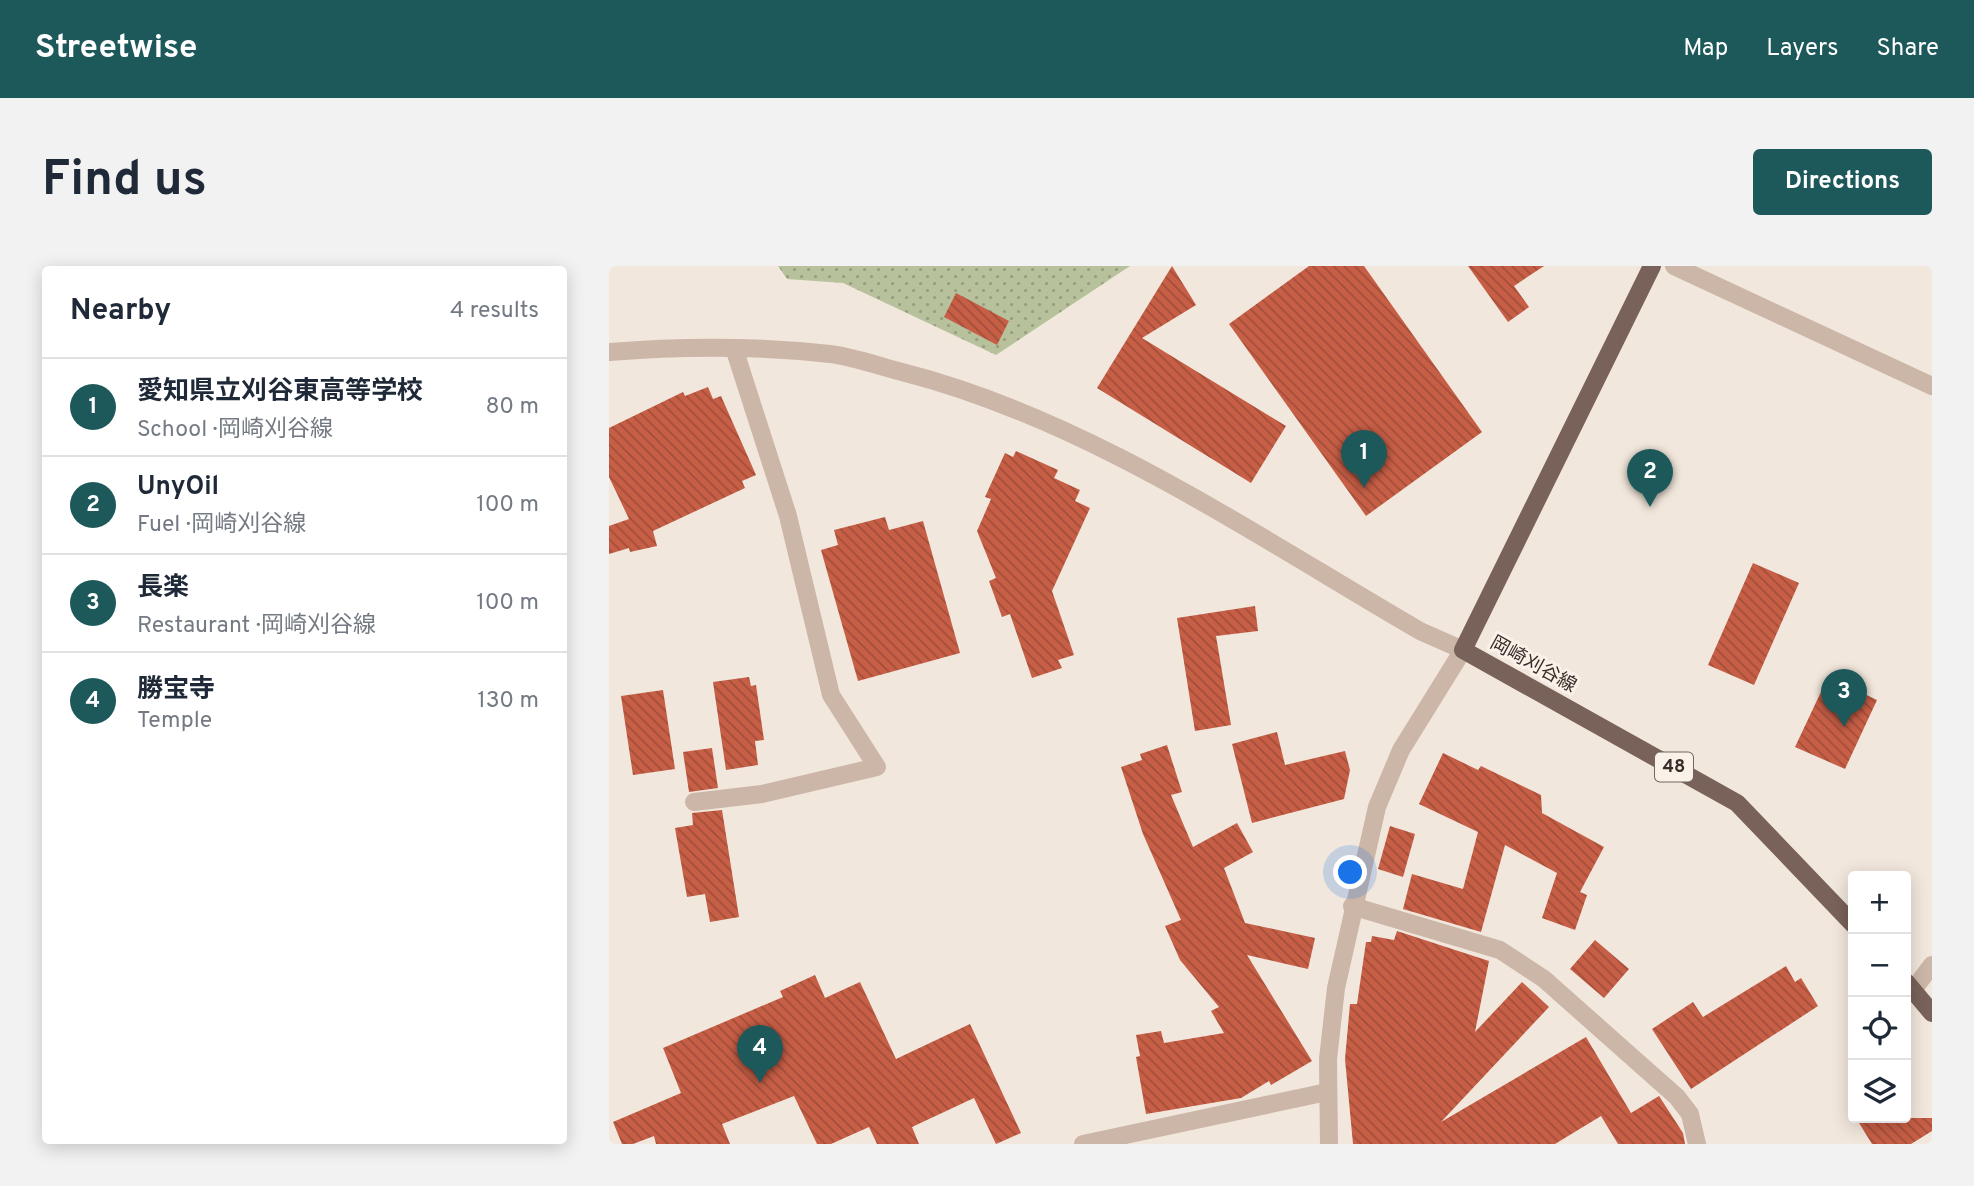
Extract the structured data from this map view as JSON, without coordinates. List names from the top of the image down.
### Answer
{
  "streets": {
    "main road": ["岡崎刈谷線", "48"]
  },
  "page": {
    "header": "Streetwise",
    "nav": ["Map", "Layers", "Share"],
    "buttons": "Directions",
    "title": "Find us",
    "heading": ["Nearby", "4 results"],
    "list": [
      {
        "mark": "1",
        "name": "愛知県立刈谷東高等学校",
        "note": "School · 岡崎刈谷線",
        "value": "80 m"
      },
      {
        "mark": "2",
        "name": "UnyOil",
        "note": "Fuel · 岡崎刈谷線",
        "value": "100 m"
      },
      {
        "mark": "3",
        "name": "長楽",
        "note": "Restaurant · 岡崎刈谷線",
        "value": "100 m"
      },
      {
        "mark": "4",
        "name": "勝宝寺",
        "note": "Temple",
        "value": "130 m"
      }
    ],
    "pins": [
      "1",
      "2",
      "3",
      "4"
    ],
    "map_buttons": ["+", "−"]
  }
}
